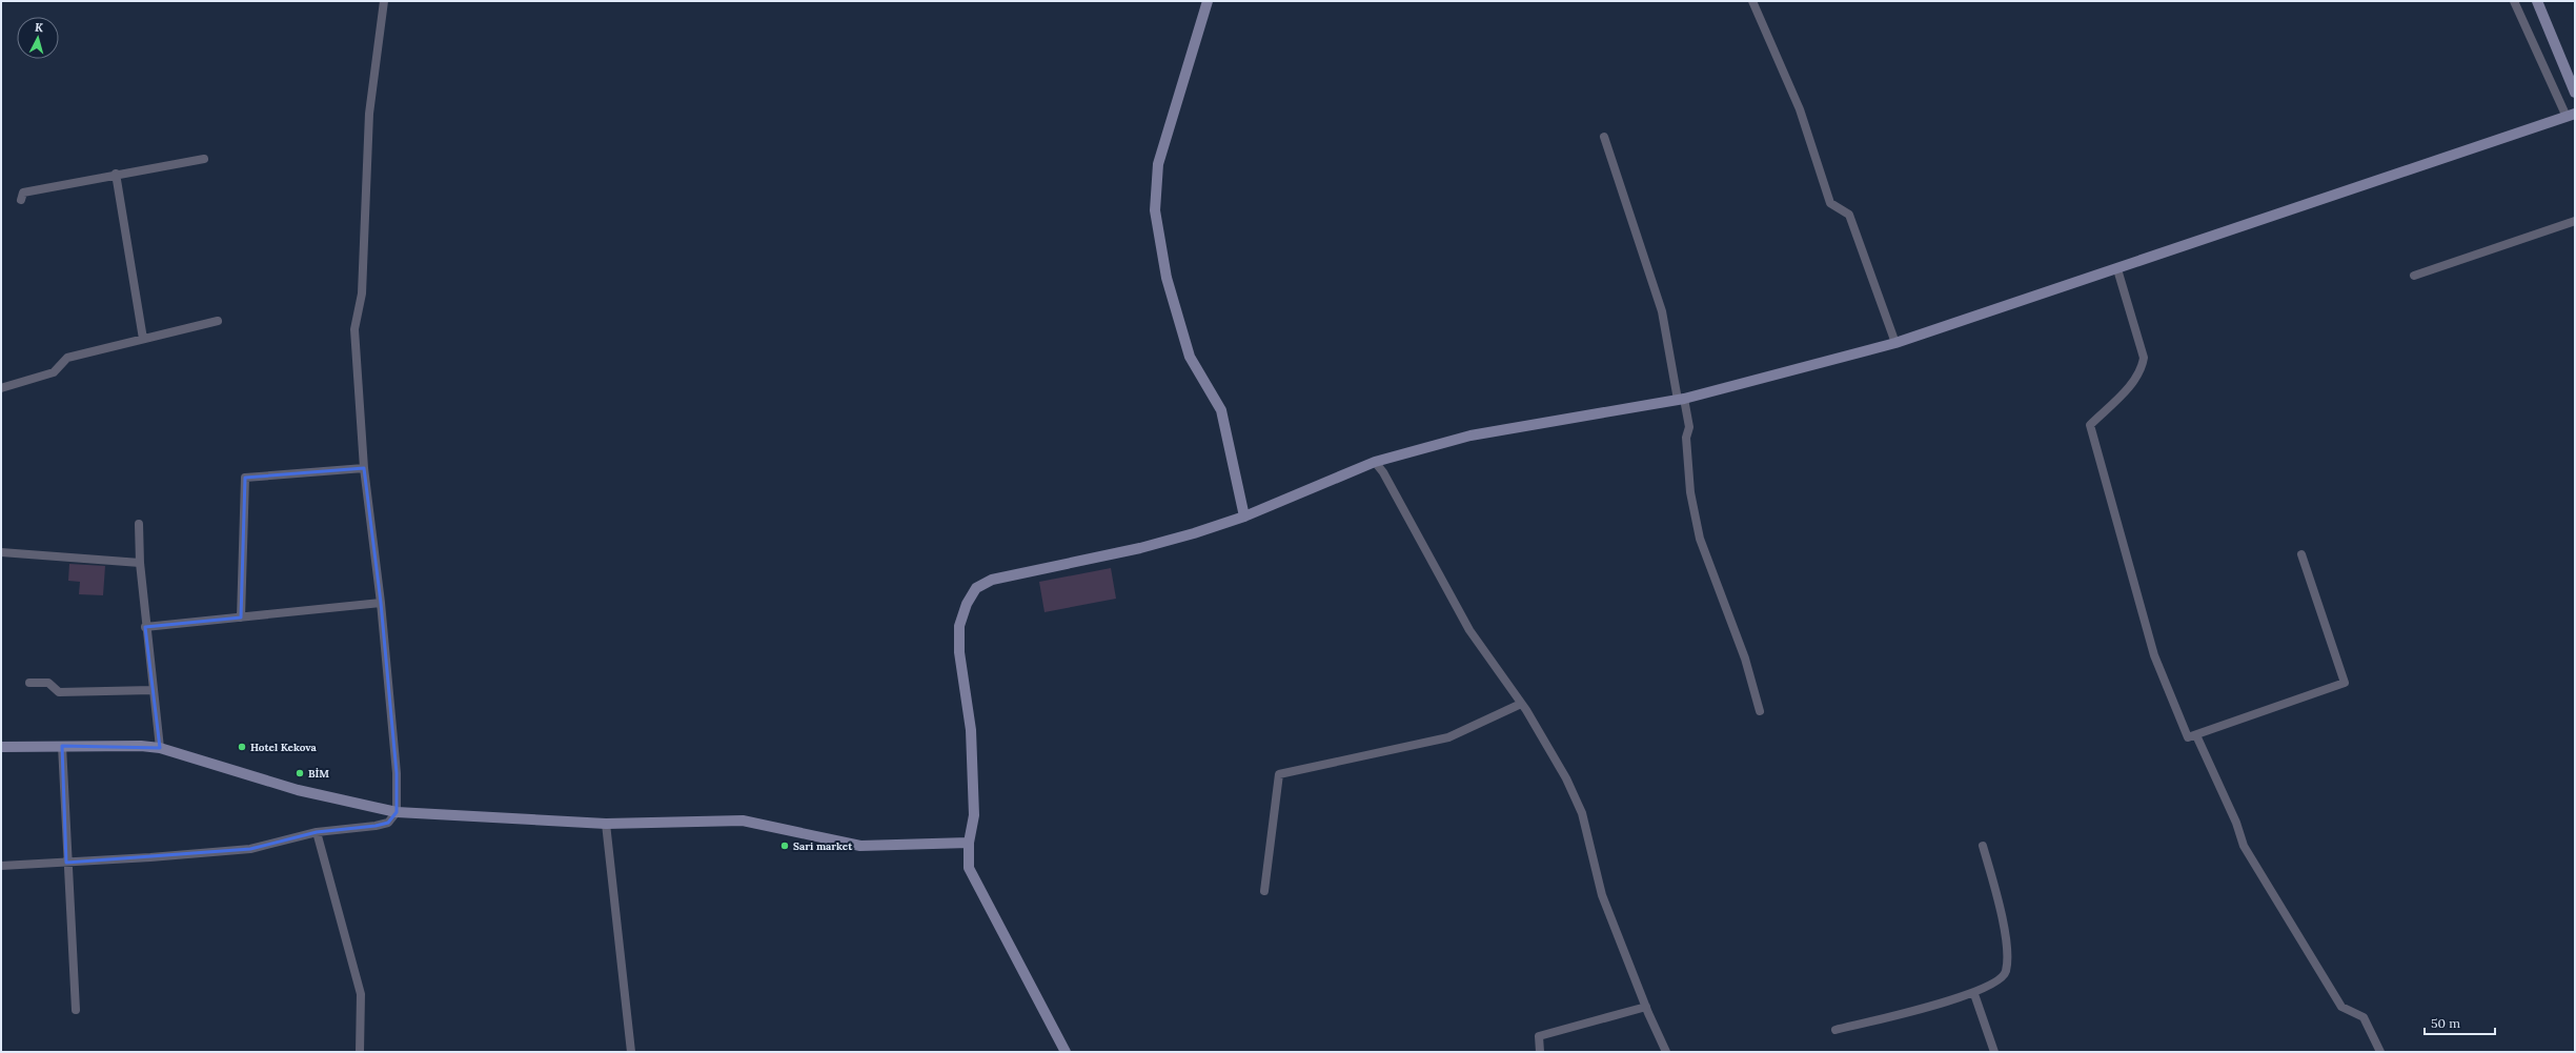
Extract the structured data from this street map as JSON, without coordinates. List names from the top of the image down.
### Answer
{
  "places": ["Hotel Kekova", "BİM", "Sari market"],
  "scale_bar": "50 m",
  "north": "top"
}
